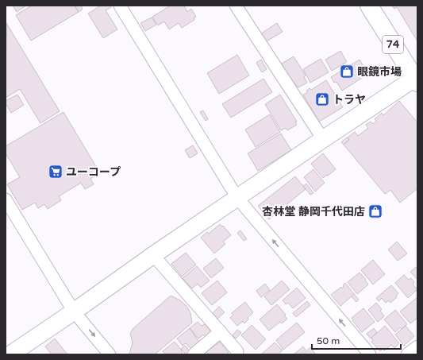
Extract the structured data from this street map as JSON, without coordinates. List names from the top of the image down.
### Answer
{
  "streets": {
    "main road": ["74"]
  },
  "places": {
    "shop": ["眼鏡市場", "トラヤ", "杏林堂 静岡千代田店"],
    "supermarket": ["ユーコープ"]
  },
  "scale_bar": "50 m"
}
